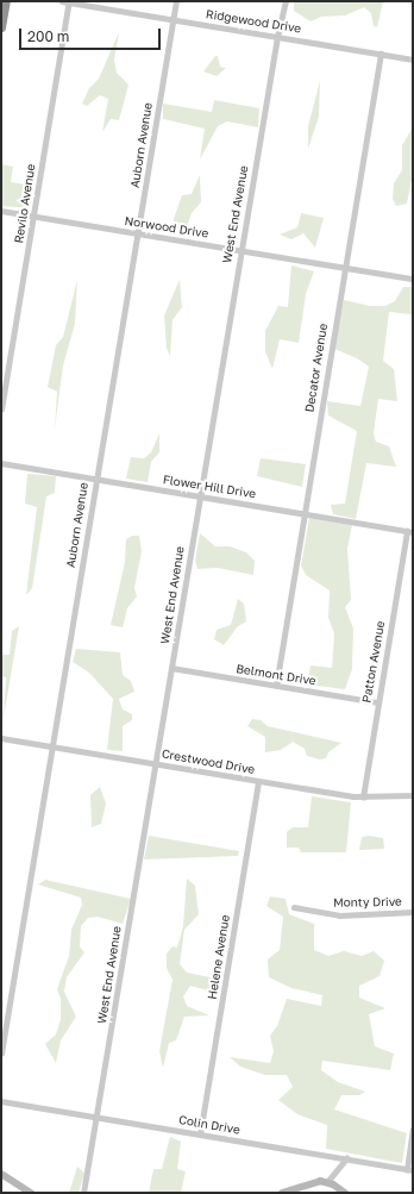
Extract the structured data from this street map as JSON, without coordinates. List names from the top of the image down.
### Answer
{
  "streets": {
    "street": [
      "Ridgewood Drive",
      "Auborn Avenue",
      "Revilo Avenue",
      "West End Avenue",
      "Norwood Drive",
      "Decator Avenue",
      "Flower Hill Drive",
      "Patton Avenue",
      "Belmont Drive",
      "Crestwood Drive",
      "Monty Drive",
      "Helene Avenue",
      "Colin Drive"
    ]
  },
  "crossings": [
    ["Ridgewood Drive", "Auborn Avenue"],
    ["Ridgewood Drive", "Revilo Avenue"],
    ["Ridgewood Drive", "West End Avenue"],
    ["Ridgewood Drive", "Decator Avenue"],
    ["Auborn Avenue", "Norwood Drive"],
    ["Auborn Avenue", "Flower Hill Drive"],
    ["Auborn Avenue", "Crestwood Drive"],
    ["Revilo Avenue", "Norwood Drive"],
    ["West End Avenue", "Norwood Drive"],
    ["West End Avenue", "Flower Hill Drive"],
    ["West End Avenue", "Belmont Drive"],
    ["West End Avenue", "Crestwood Drive"],
    ["West End Avenue", "Colin Drive"],
    ["Norwood Drive", "Decator Avenue"],
    ["Decator Avenue", "Flower Hill Drive"],
    ["Decator Avenue", "Belmont Drive"],
    ["Flower Hill Drive", "Patton Avenue"],
    ["Patton Avenue", "Belmont Drive"],
    ["Patton Avenue", "Crestwood Drive"],
    ["Crestwood Drive", "Helene Avenue"],
    ["Helene Avenue", "Colin Drive"]
  ],
  "scale_bar": "200 m"
}
